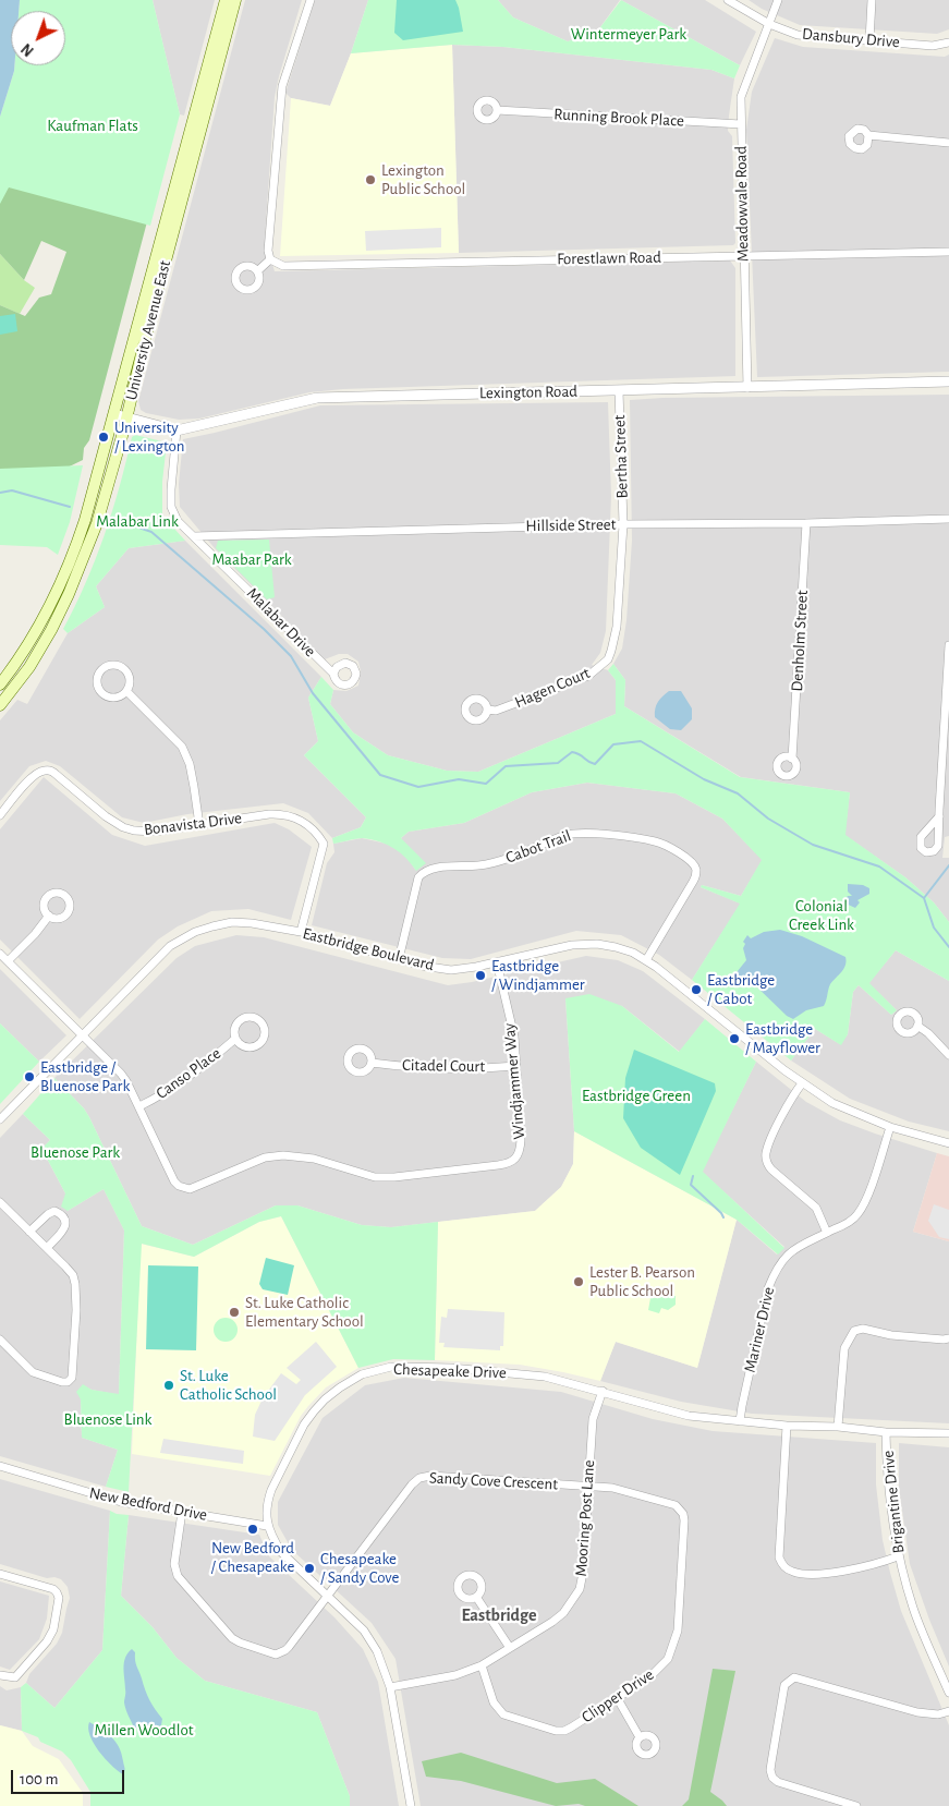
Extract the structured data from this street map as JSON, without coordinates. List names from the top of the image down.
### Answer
{
  "streets": {
    "main road": ["University Avenue East"],
    "street": [
      "Dansbury Drive",
      "Running Brook Place",
      "Meadowvale Road",
      "Forestlawn Road",
      "Lexington Road",
      "Bertha Street",
      "Hillside Street",
      "Malabar Drive",
      "Denholm Street",
      "Hagen Court",
      "Bonavista Drive",
      "Cabot Trail",
      "Eastbridge Boulevard",
      "Citadel Court",
      "Canso Place",
      "Windjammer Way",
      "Mariner Drive",
      "Chesapeake Drive",
      "Sandy Cove Crescent",
      "Brigantine Drive",
      "New Bedford Drive",
      "Mooring Post Lane",
      "Clipper Drive"
    ]
  },
  "crossings": [
    ["Dansbury Drive", "Meadowvale Road"],
    ["Running Brook Place", "Meadowvale Road"],
    ["Meadowvale Road", "Forestlawn Road"],
    ["Meadowvale Road", "Lexington Road"],
    ["University Avenue East", "Lexington Road"],
    ["Lexington Road", "Bertha Street"],
    ["Lexington Road", "Malabar Drive"],
    ["Bertha Street", "Hillside Street"],
    ["Bertha Street", "Hagen Court"],
    ["Hillside Street", "Malabar Drive"],
    ["Hillside Street", "Denholm Street"],
    ["Hillside Street", "Hagen Court"],
    ["Bonavista Drive", "Eastbridge Boulevard"],
    ["Cabot Trail", "Eastbridge Boulevard"],
    ["Eastbridge Boulevard", "Windjammer Way"],
    ["Eastbridge Boulevard", "Mariner Drive"],
    ["Citadel Court", "Windjammer Way"],
    ["Canso Place", "Windjammer Way"],
    ["Mariner Drive", "Chesapeake Drive"],
    ["Chesapeake Drive", "Brigantine Drive"],
    ["Chesapeake Drive", "New Bedford Drive"],
    ["Chesapeake Drive", "Mooring Post Lane"],
    ["Sandy Cove Crescent", "Mooring Post Lane"],
    ["Sandy Cove Crescent", "Clipper Drive"],
    ["Mooring Post Lane", "Clipper Drive"]
  ],
  "districts": ["Eastbridge"],
  "parks": [
    "Wintermeyer Park",
    "Kaufman Flats",
    "Malabar Link",
    "Maabar Park",
    "Colonial Creek Link",
    "Eastbridge Green",
    "Bluenose Park",
    "Bluenose Link",
    "Millen Woodlot"
  ],
  "places": [
    "Lexington Public School",
    "University / Lexington",
    "Eastbridge / Windjammer",
    "Eastbridge / Cabot",
    "Eastbridge / Mayflower",
    "Eastbridge / Bluenose Park",
    "Lester B. Pearson Public School",
    "St. Luke Catholic Elementary School",
    "St. Luke Catholic School",
    "New Bedford / Chesapeake",
    "Chesapeake / Sandy Cove"
  ],
  "scale_bar": "100 m",
  "north": "bottom left"
}
